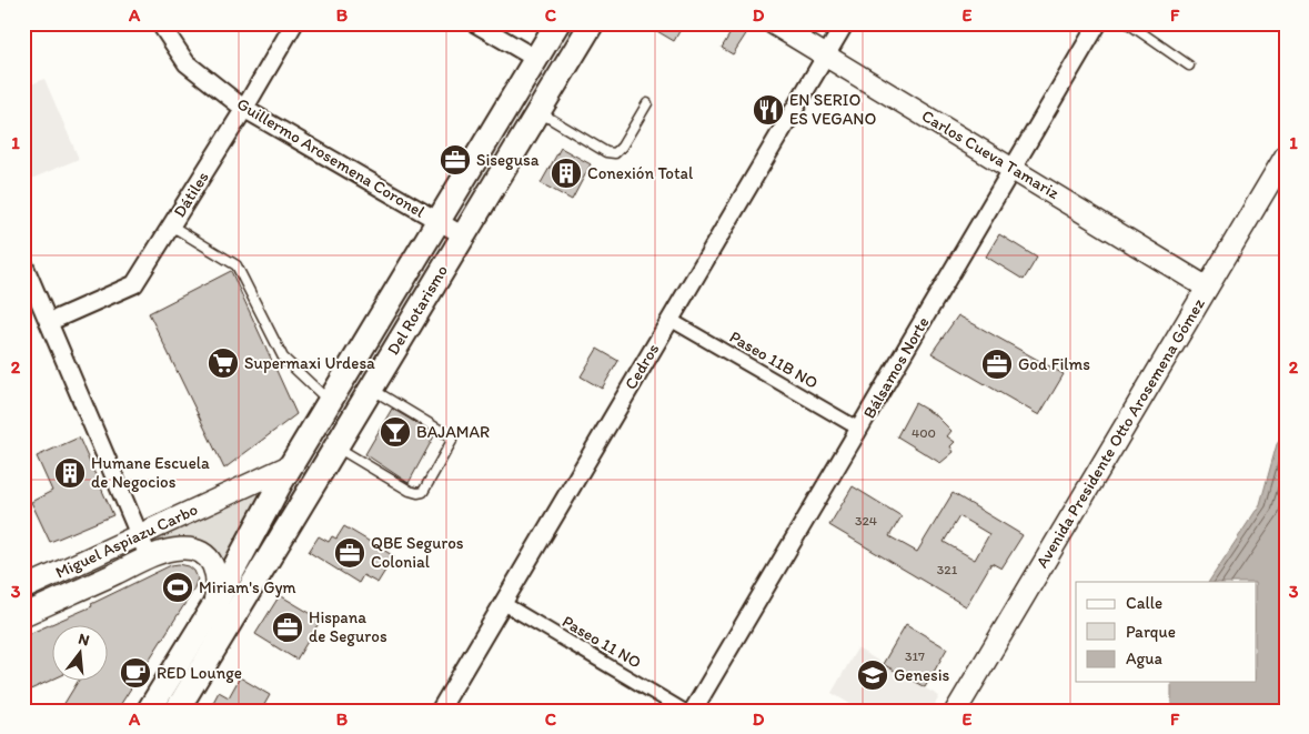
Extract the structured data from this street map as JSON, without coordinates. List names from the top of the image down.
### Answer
{
  "streets": {
    "main road": ["Del Rotarismo"],
    "street": [
      "Carlos Cueva Tamariz",
      "Guillermo Arosemena Coronel",
      "Dátiles",
      "Paseo 11B NO",
      "Cedros",
      "Bálsamos Norte",
      "Avenida Presidente Otto Arosemena Gómez",
      "Miguel Aspiazu Carbo",
      "Paseo 11 NO"
    ]
  },
  "crossings": [
    ["Carlos Cueva Tamariz", "Cedros"],
    ["Carlos Cueva Tamariz", "Bálsamos Norte"],
    ["Carlos Cueva Tamariz", "Avenida Presidente Otto Arosemena Gómez"],
    ["Guillermo Arosemena Coronel", "Dátiles"],
    ["Guillermo Arosemena Coronel", "Del Rotarismo"],
    ["Del Rotarismo", "Miguel Aspiazu Carbo"],
    ["Paseo 11B NO", "Cedros"],
    ["Paseo 11B NO", "Bálsamos Norte"],
    ["Cedros", "Paseo 11 NO"]
  ],
  "places": {
    "restaurant": ["EN SERIO ES VEGANO"],
    "office": [
      "Sisegusa",
      "God Films",
      "QBE Seguros Colonial",
      "Hispana de Seguros"
    ],
    "building": ["Conexión Total", "Humane Escuela de Negocios"],
    "supermarket": ["Supermaxi Urdesa"],
    "bar": ["BAJAMAR"],
    "sports": ["Miriam's Gym"],
    "cafe": ["RED Lounge"],
    "school or university": ["Genesis"]
  },
  "house_numbers": [
    "400",
    "324",
    "321",
    "317"
  ],
  "legend": ["Calle", "Parque", "Agua"],
  "north": "top",
  "grid": {
    "columns": [
      "A",
      "B",
      "C",
      "D",
      "E",
      "F"
    ],
    "rows": ["1", "2", "3"]
  }
}
